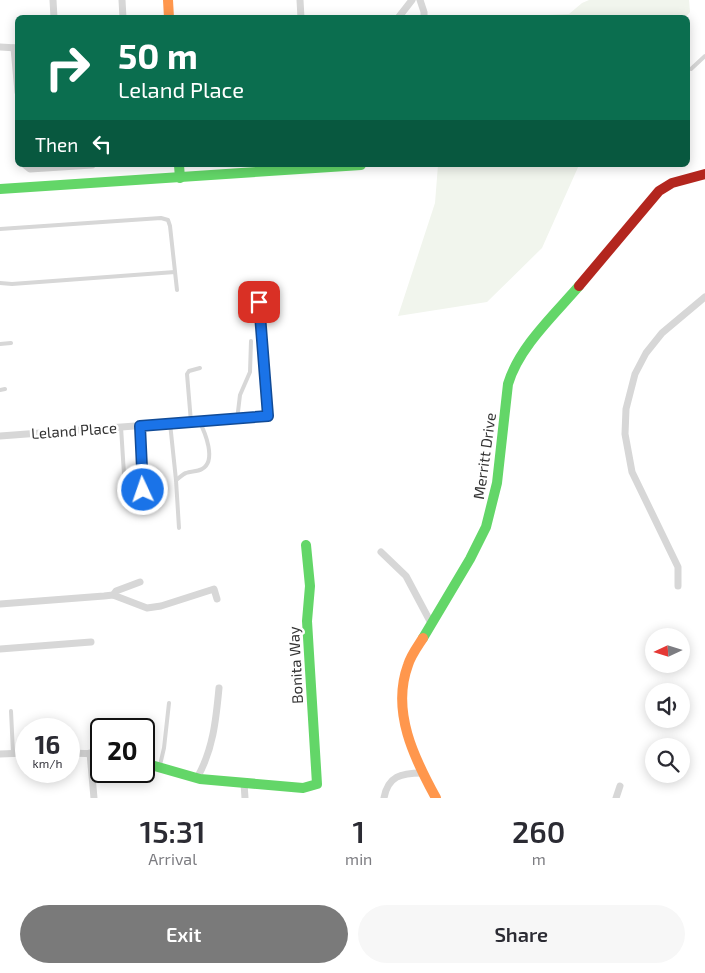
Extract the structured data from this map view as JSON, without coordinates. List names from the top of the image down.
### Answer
{
  "streets": {
    "street": ["Leland Place", "Merritt Drive", "Bonita Way"]
  },
  "north": "left",
  "page": {
    "turn": ["50 m", "Leland Place"],
    "then": "Then",
    "speed": "16 km/h",
    "limit": "20",
    "eta": [
      "15:31",
      "Arrival",
      "1",
      "min",
      "260",
      "m"
    ],
    "buttons": ["Exit", "Share"]
  }
}
